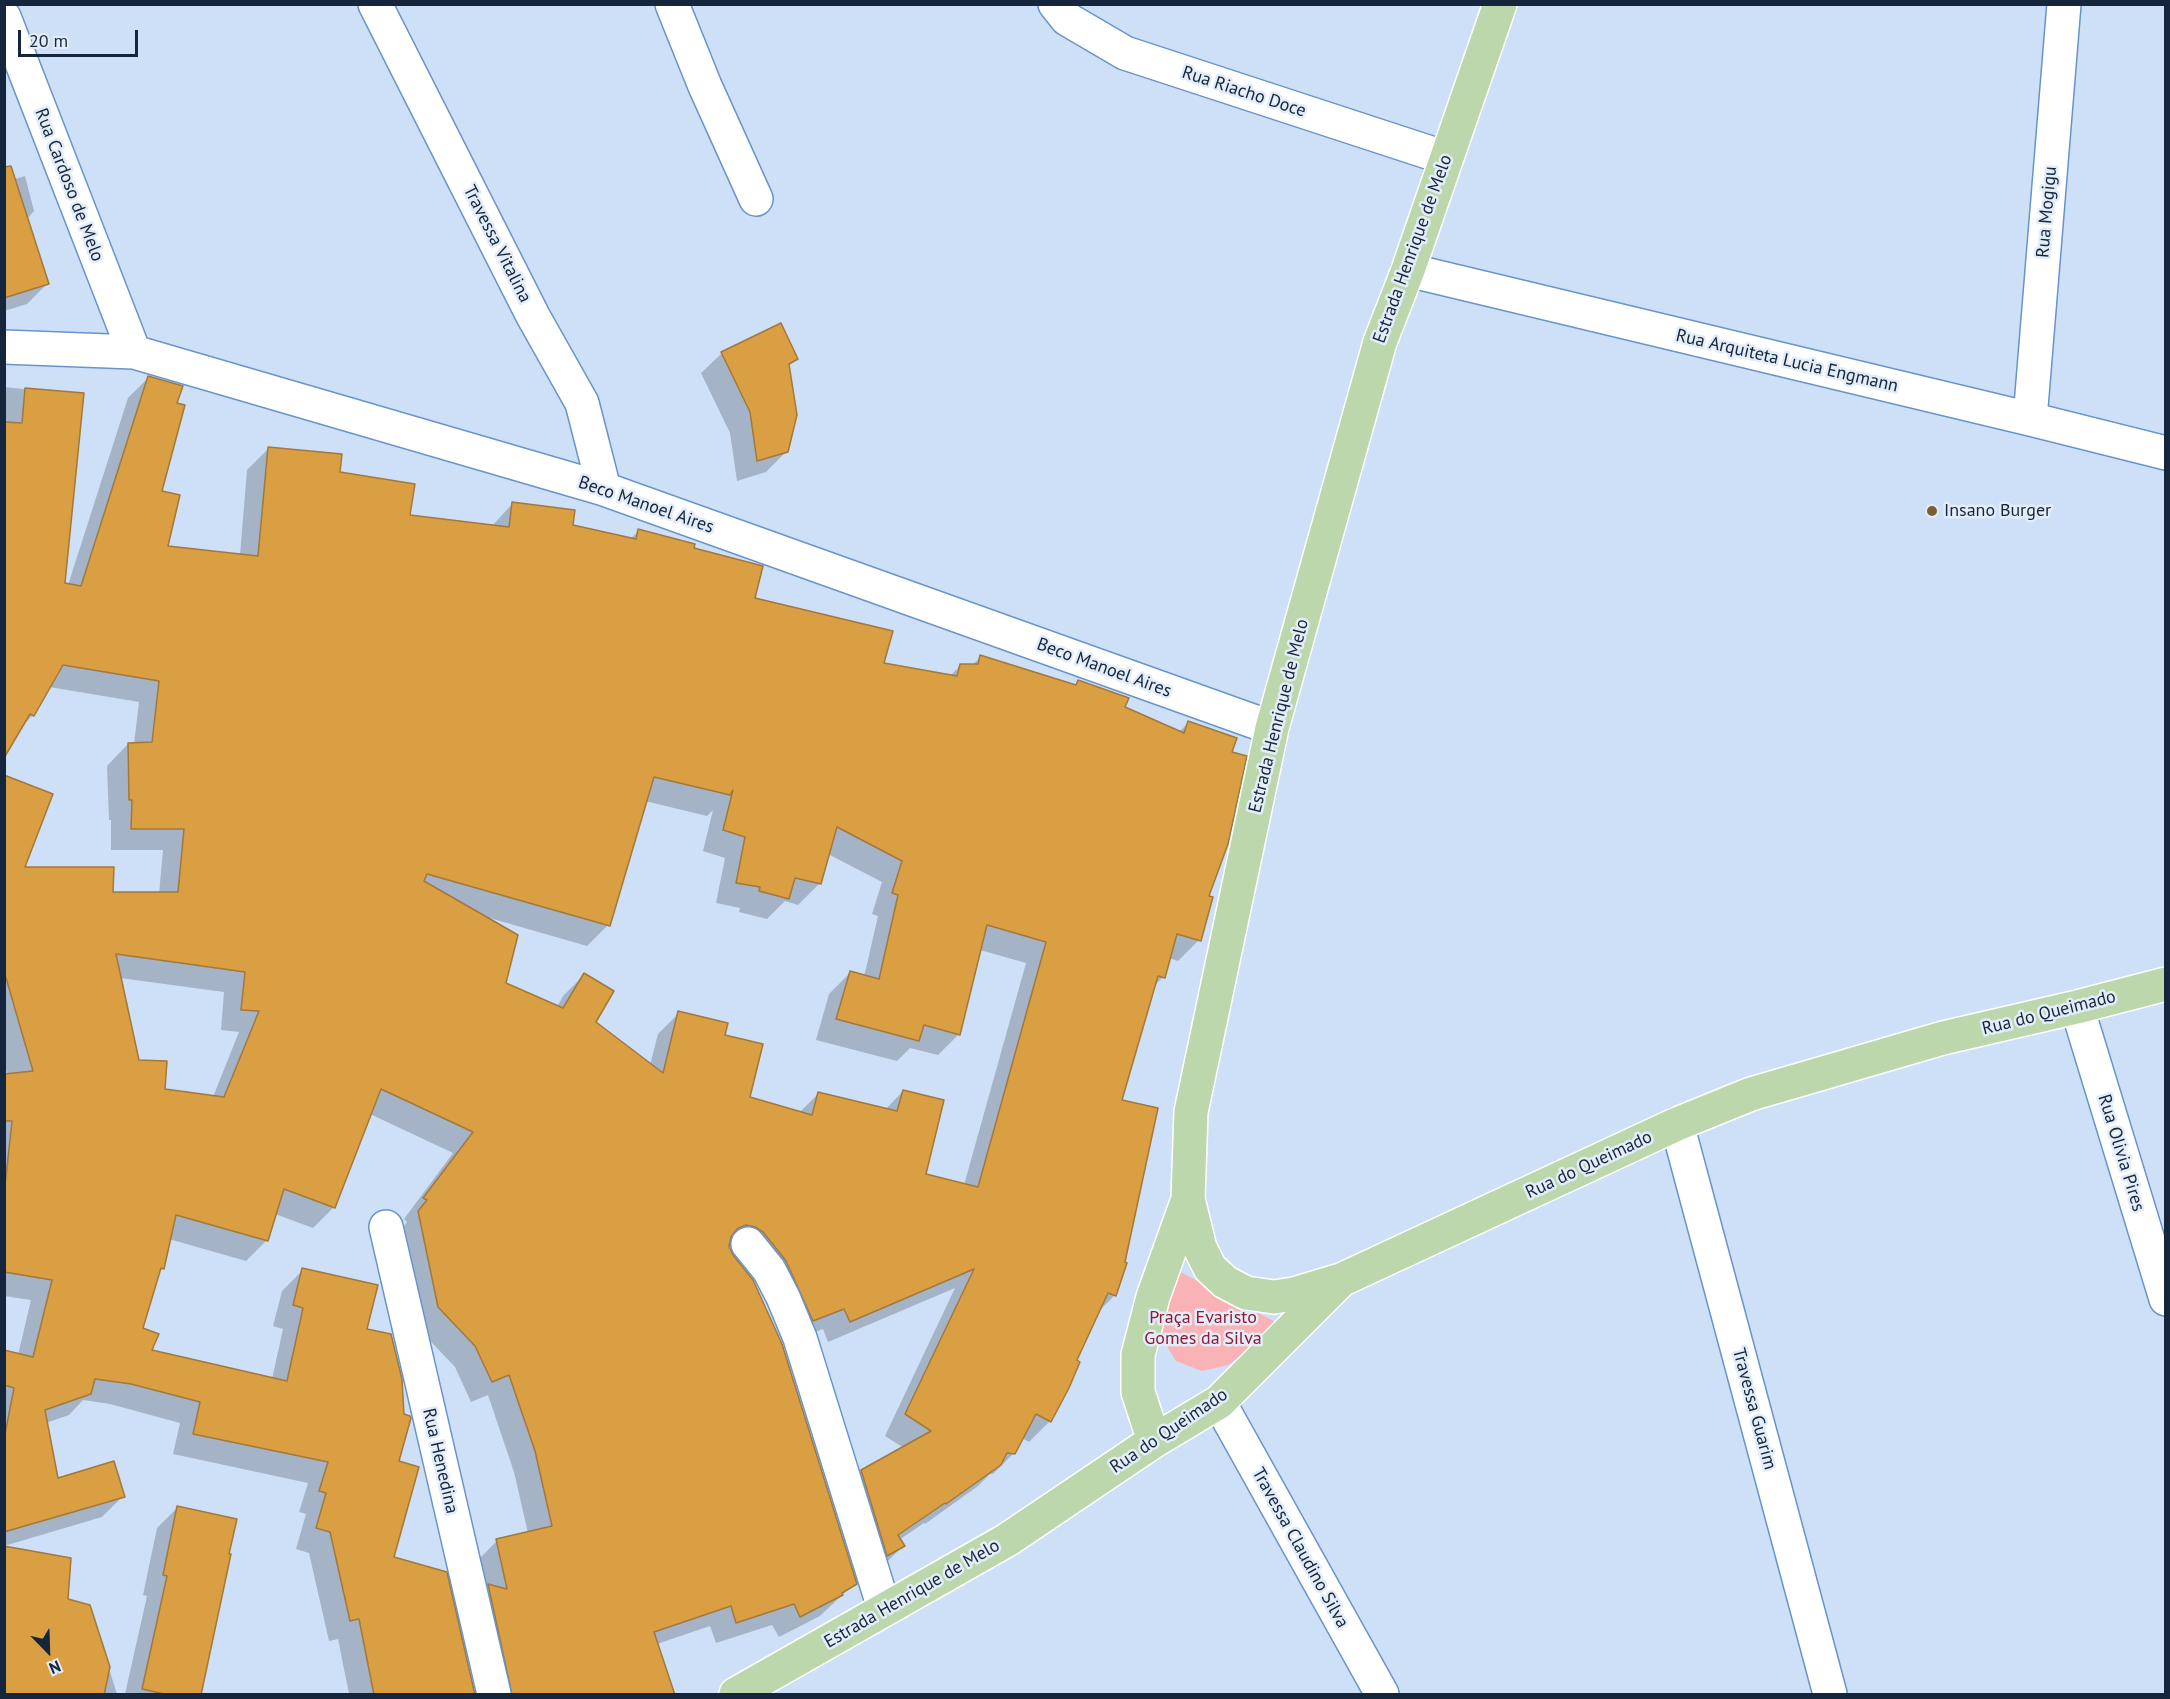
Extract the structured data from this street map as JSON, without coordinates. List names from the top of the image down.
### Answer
{
  "streets": {
    "main road": ["Estrada Henrique de Melo", "Rua do Queimado"],
    "street": [
      "Rua Riacho Doce",
      "Rua Cardoso de Melo",
      "Rua Mogigu",
      "Travessa Vitalina",
      "Rua Arquiteta Lucia Engmann",
      "Beco Manoel Aires",
      "Rua Olivia Pires",
      "Travessa Guarim",
      "Rua Henedina",
      "Travessa Claudino Silva"
    ]
  },
  "crossings": [
    ["Rua Riacho Doce", "Estrada Henrique de Melo"],
    ["Rua Cardoso de Melo", "Beco Manoel Aires"],
    ["Rua Mogigu", "Rua Arquiteta Lucia Engmann"],
    ["Travessa Vitalina", "Beco Manoel Aires"],
    ["Estrada Henrique de Melo", "Rua Arquiteta Lucia Engmann"],
    ["Estrada Henrique de Melo", "Beco Manoel Aires"],
    ["Estrada Henrique de Melo", "Rua do Queimado"],
    ["Rua do Queimado", "Rua Olivia Pires"],
    ["Rua do Queimado", "Travessa Guarim"],
    ["Rua do Queimado", "Travessa Claudino Silva"]
  ],
  "parks": ["Praça Evaristo Gomes da Silva"],
  "places": ["Insano Burger"],
  "scale_bar": "20 m",
  "north": "bottom right"
}
